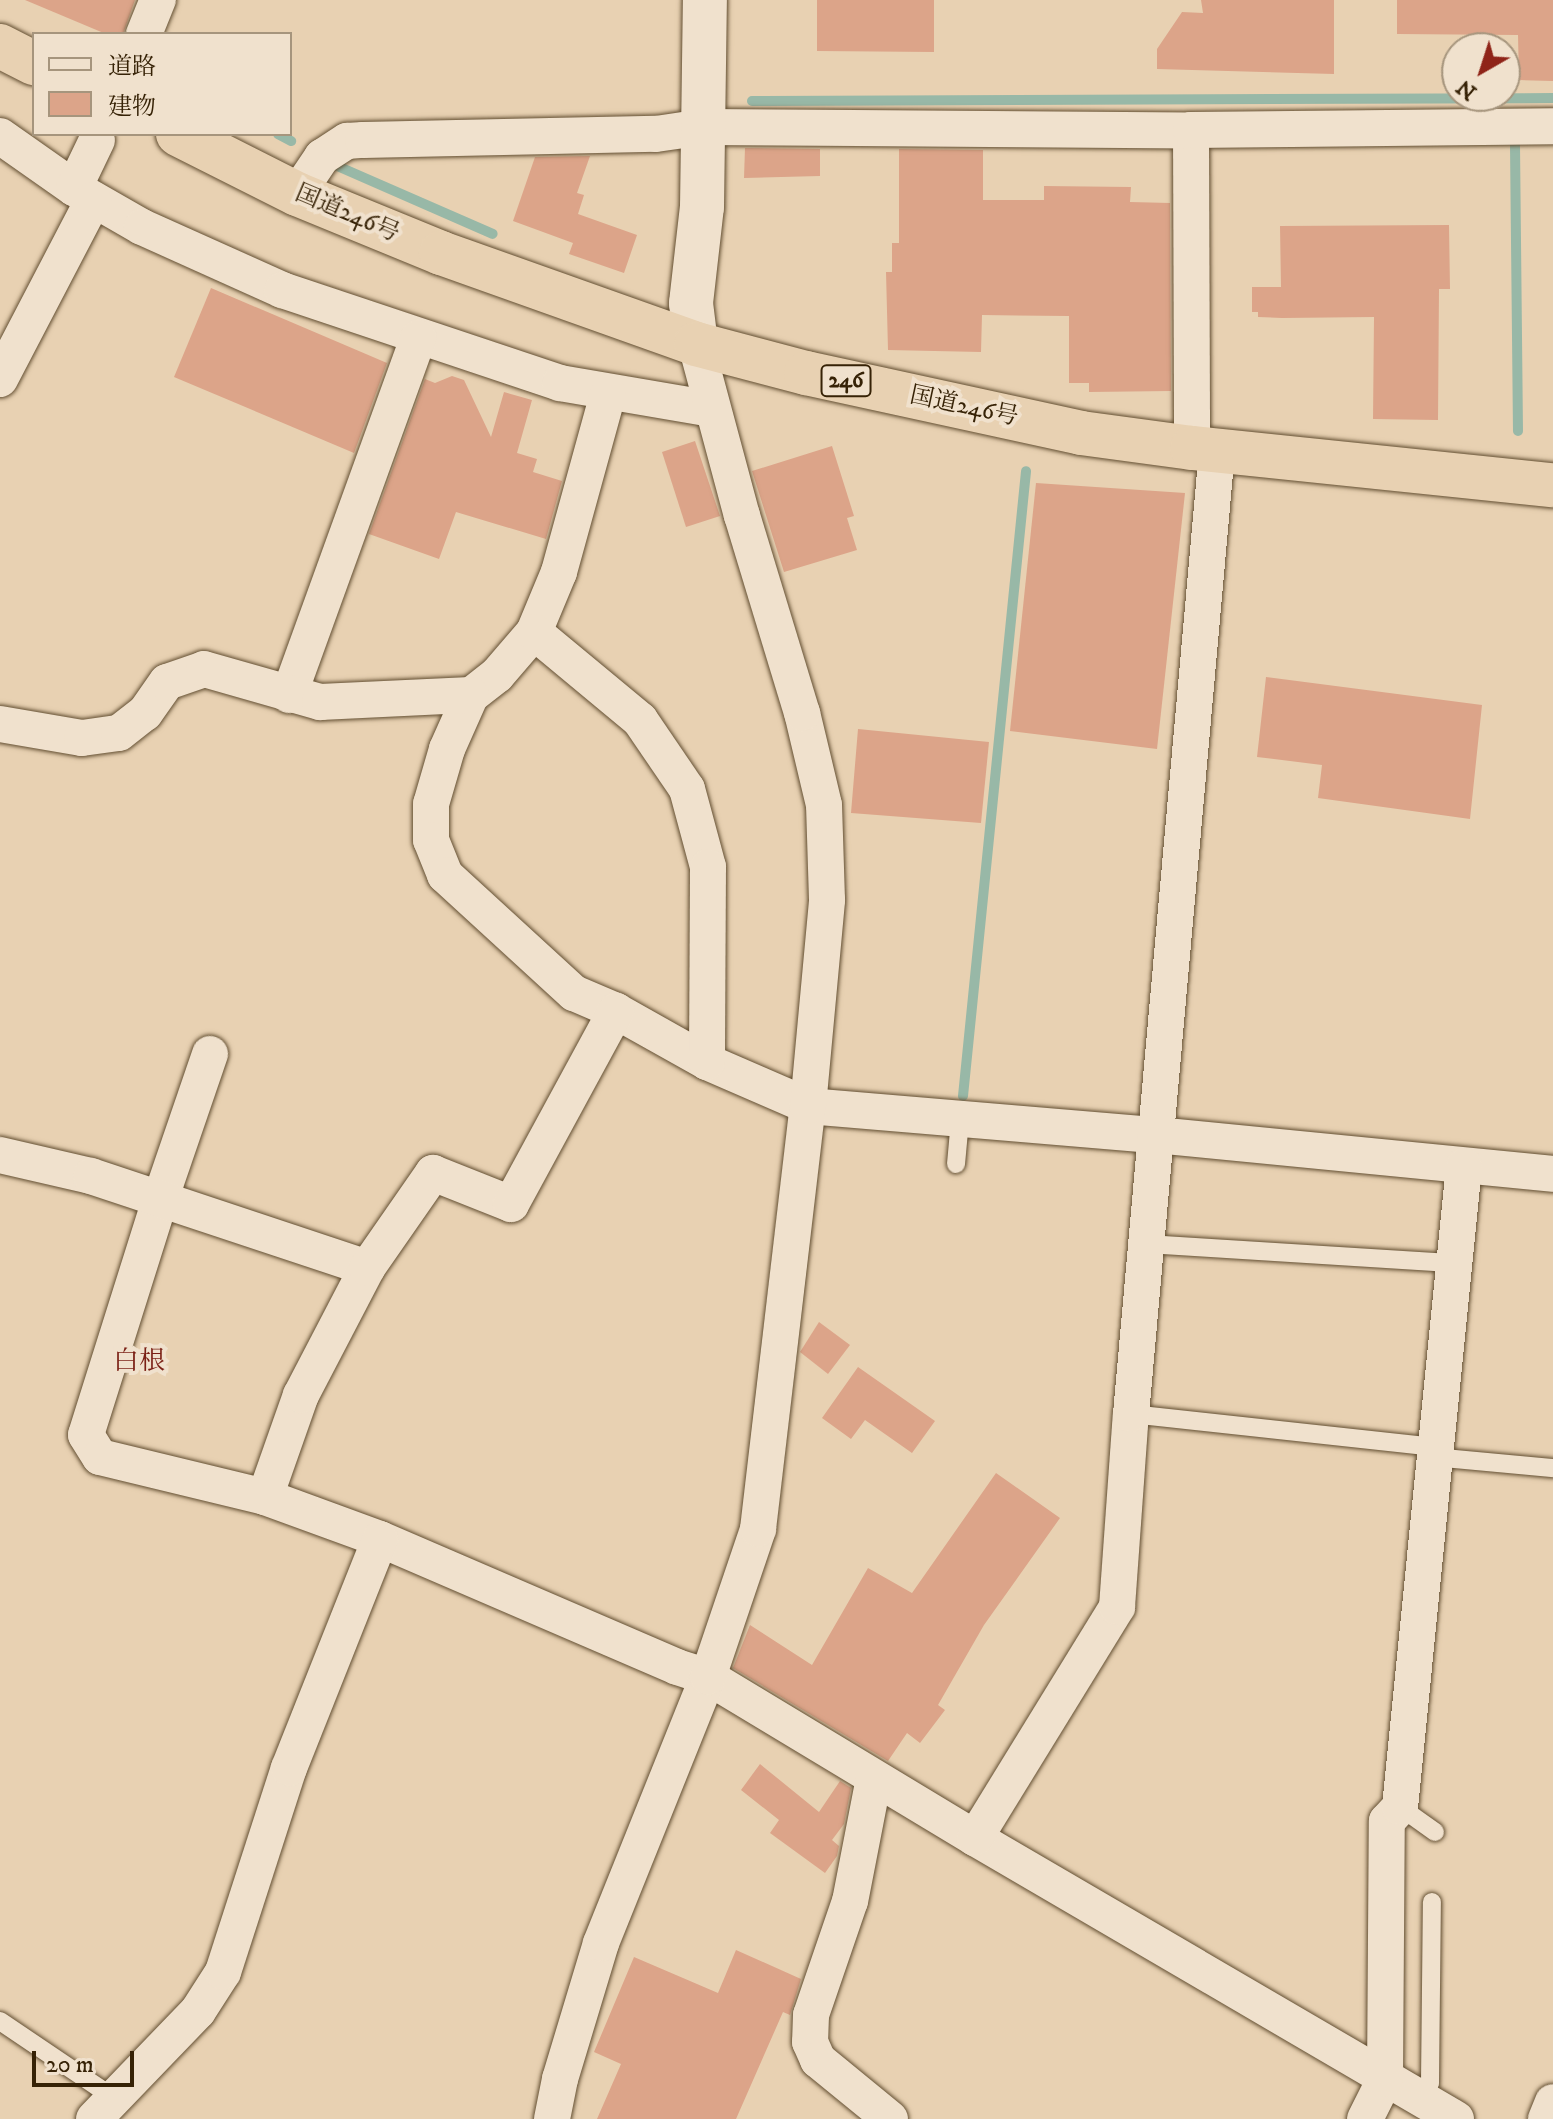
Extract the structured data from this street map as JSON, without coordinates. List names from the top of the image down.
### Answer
{
  "streets": {
    "highway": ["国道246号", "246"]
  },
  "districts": ["白根"],
  "legend": ["道路", "建物"],
  "scale_bar": "20 m",
  "north": "bottom left"
}
